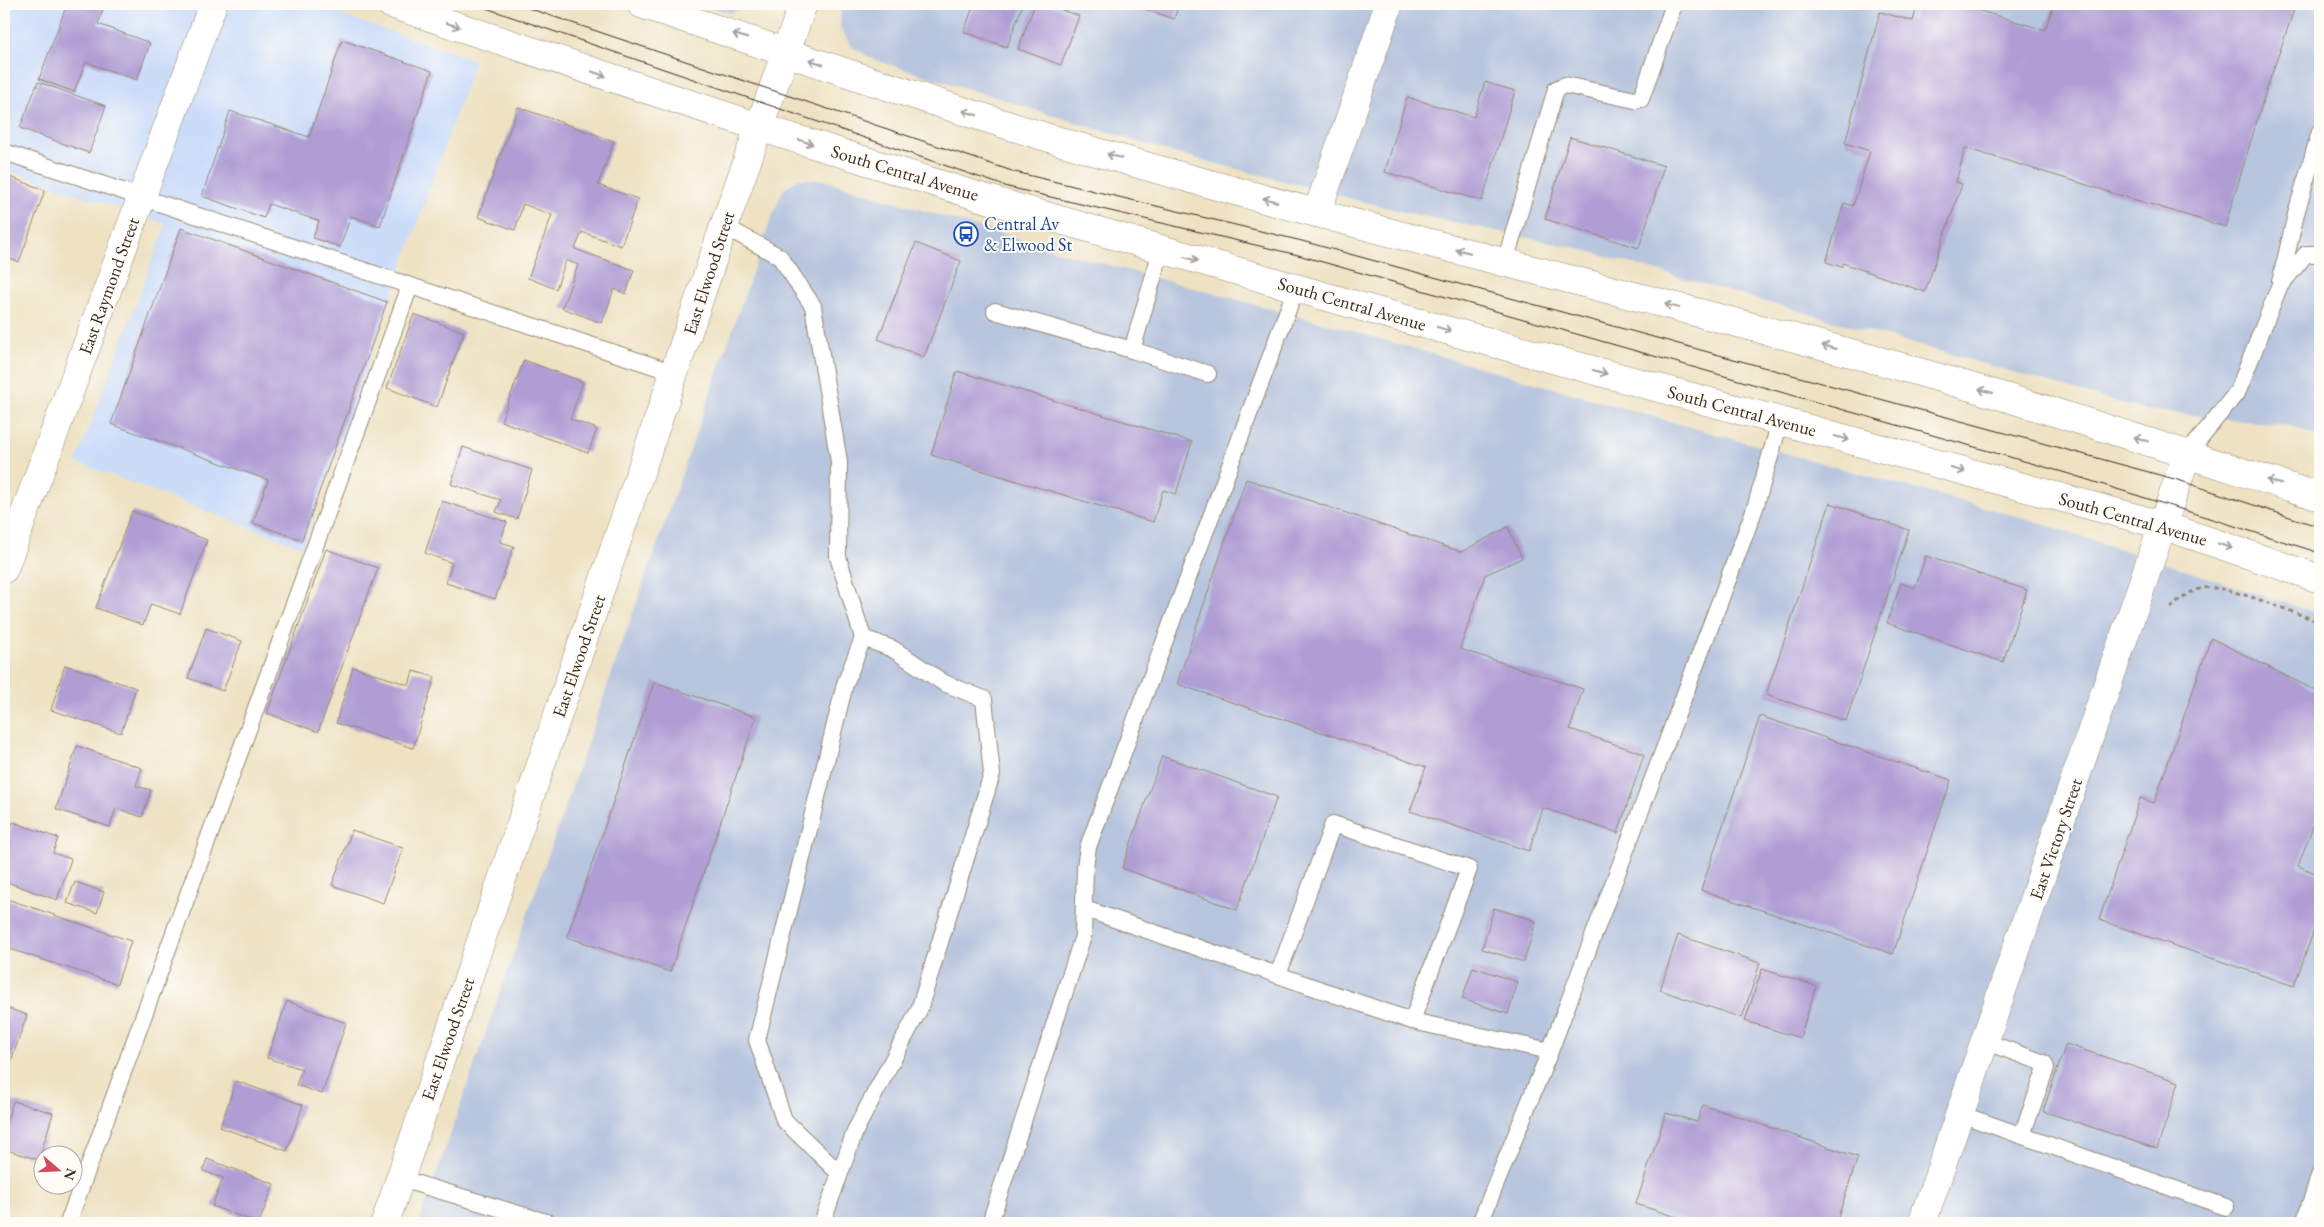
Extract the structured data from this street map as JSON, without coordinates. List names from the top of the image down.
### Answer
{
  "streets": {
    "main road": [
      "South Central Avenue",
      "East Elwood Street",
      "East Raymond Street",
      "East Victory Street"
    ]
  },
  "crossings": [
    ["South Central Avenue", "East Elwood Street"],
    ["South Central Avenue", "East Victory Street"]
  ],
  "places": {
    "bus stop": ["Central Av & Elwood St"]
  },
  "north": "right"
}
